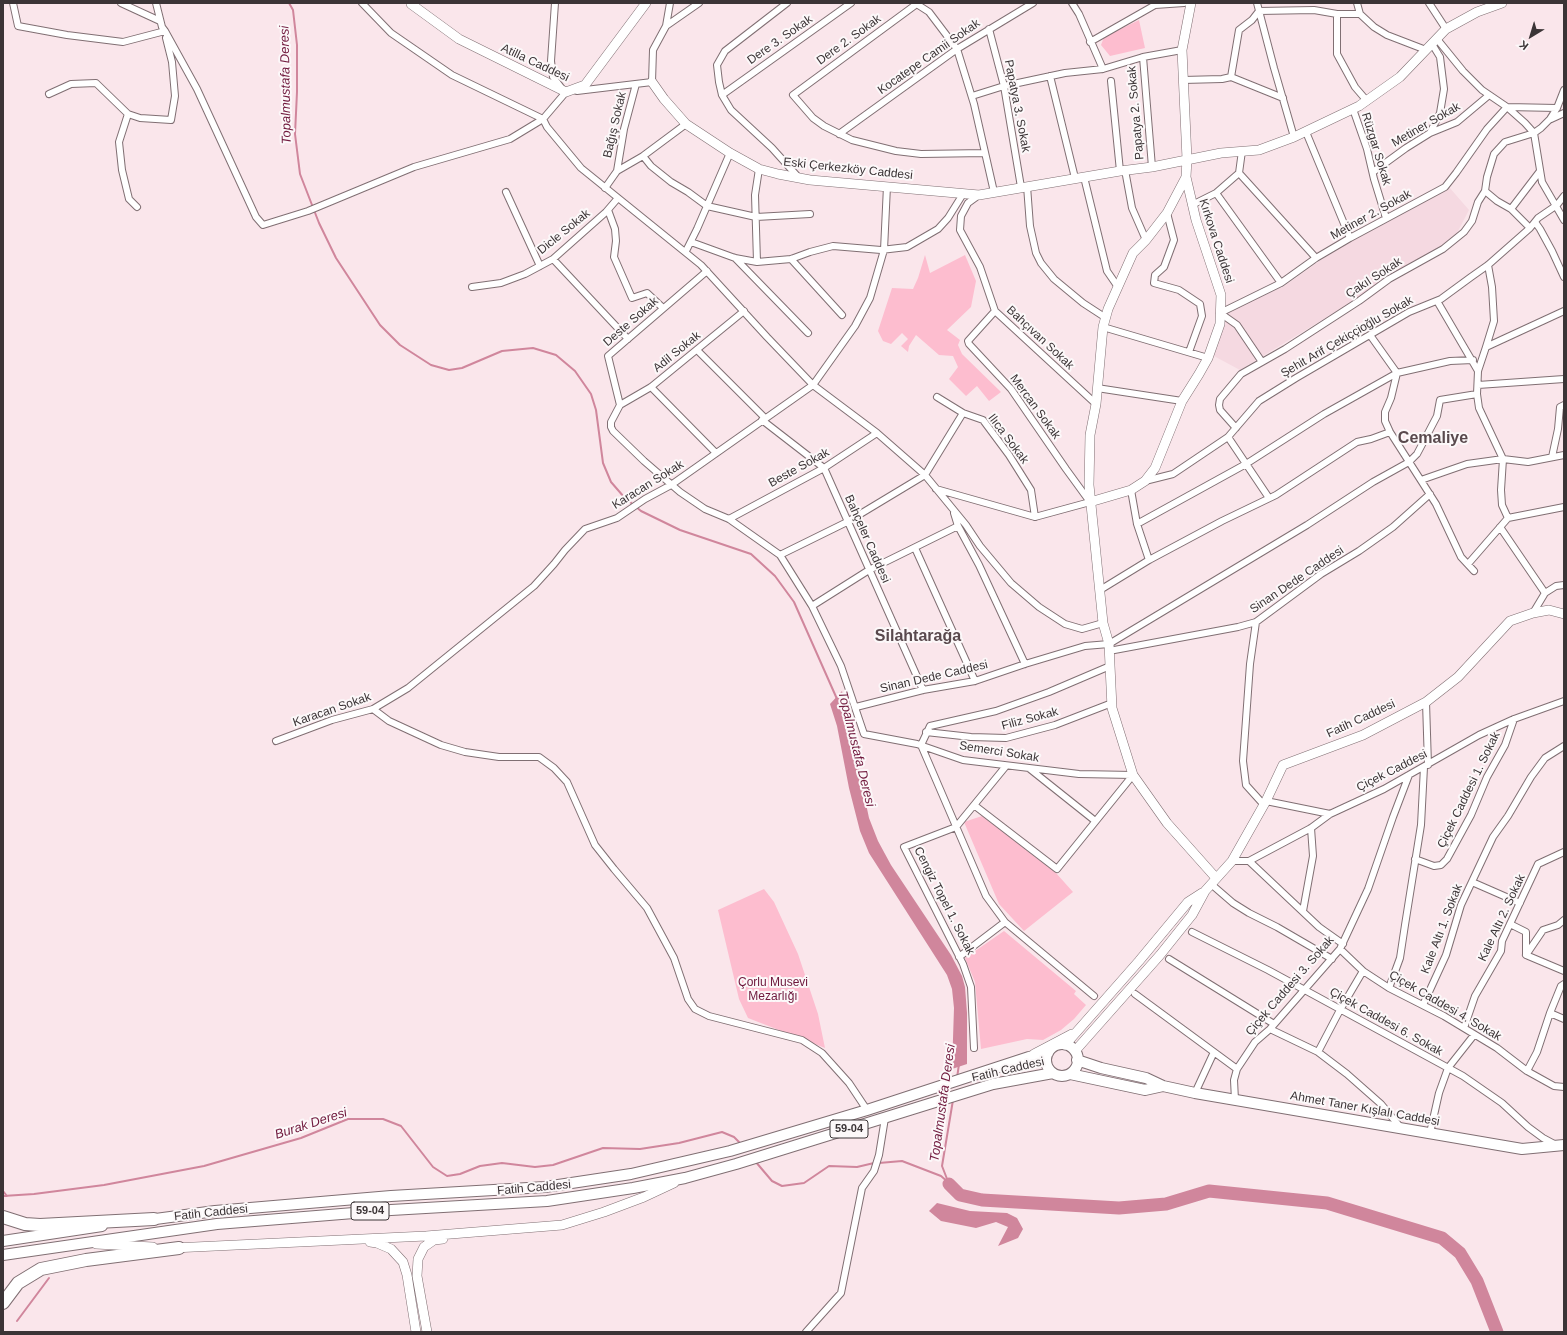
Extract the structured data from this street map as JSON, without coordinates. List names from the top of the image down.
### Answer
{
  "streets": {
    "main road": ["Fatih Caddesi", "Ahmet Taner Kışlalı Caddesi", "59-04"],
    "street": [
      "Dere 3. Sokak",
      "Dere 2. Sokak",
      "Kocatepe Camii Sokak",
      "Atilla Caddesi",
      "Papatya 3. Sokak",
      "Papatya 2. Sokak",
      "Bağış Sokak",
      "Metiner Sokak",
      "Rüzgar Sokak",
      "Eski Çerkezköy Caddesi",
      "Metiner 2. Sokak",
      "Dicle Sokak",
      "Kırkova Caddesi",
      "Çakıl Sokak",
      "Deste Sokak",
      "Şehit Arif Çekiççioğlu Sokak",
      "Bahçıvan Sokak",
      "Adil Sokak",
      "Mercan Sokak",
      "Ilıca Sokak",
      "Beste Sokak",
      "Karacan Sokak",
      "Bahçeler Caddesi",
      "Sinan Dede Caddesi",
      "Filiz Sokak",
      "Semerci Sokak",
      "Çiçek Caddesi",
      "Çiçek Caddesi 1. Sokak",
      "Cengiz Topel 1. Sokak",
      "Kale Altı 2. Sokak",
      "Kale Altı 1. Sokak",
      "Çiçek Caddesi 3. Sokak",
      "Çiçek Caddesi 4. Sokak",
      "Çiçek Caddesi 6. Sokak"
    ]
  },
  "crossings": [
    ["Dere 2. Sokak", "Kocatepe Camii Sokak"],
    ["Kocatepe Camii Sokak", "Papatya 3. Sokak"],
    ["Papatya 3. Sokak", "Eski Çerkezköy Caddesi"],
    ["Papatya 3. Sokak", "Kırkova Caddesi"],
    ["Papatya 2. Sokak", "Eski Çerkezköy Caddesi"],
    ["Metiner Sokak", "Rüzgar Sokak"],
    ["Rüzgar Sokak", "Metiner 2. Sokak"],
    ["Eski Çerkezköy Caddesi", "Kırkova Caddesi"],
    ["Eski Çerkezköy Caddesi", "Bahçıvan Sokak"],
    ["Eski Çerkezköy Caddesi", "Karacan Sokak"],
    ["Metiner 2. Sokak", "Kırkova Caddesi"],
    ["Kırkova Caddesi", "Şehit Arif Çekiççioğlu Sokak"],
    ["Kırkova Caddesi", "Mercan Sokak"],
    ["Çakıl Sokak", "Şehit Arif Çekiççioğlu Sokak"],
    ["Deste Sokak", "Adil Sokak"],
    ["Bahçıvan Sokak", "Mercan Sokak"],
    ["Adil Sokak", "Bahçeler Caddesi"],
    ["Beste Sokak", "Bahçeler Caddesi"],
    ["Karacan Sokak", "Bahçeler Caddesi"],
    ["Bahçeler Caddesi", "Sinan Dede Caddesi"],
    ["Sinan Dede Caddesi", "Semerci Sokak"],
    ["Fatih Caddesi", "Çiçek Caddesi"],
    ["Semerci Sokak", "Cengiz Topel 1. Sokak"],
    ["Çiçek Caddesi", "Çiçek Caddesi 1. Sokak"],
    ["Çiçek Caddesi", "Çiçek Caddesi 3. Sokak"],
    ["Çiçek Caddesi", "Çiçek Caddesi 4. Sokak"],
    ["Kale Altı 2. Sokak", "Çiçek Caddesi 4. Sokak"],
    ["Kale Altı 1. Sokak", "Çiçek Caddesi 4. Sokak"],
    ["Çiçek Caddesi 3. Sokak", "Çiçek Caddesi 4. Sokak"],
    ["Çiçek Caddesi 3. Sokak", "Çiçek Caddesi 6. Sokak"],
    ["Çiçek Caddesi 3. Sokak", "Ahmet Taner Kışlalı Caddesi"],
    ["Çiçek Caddesi 6. Sokak", "Ahmet Taner Kışlalı Caddesi"]
  ],
  "districts": ["Cemaliye", "Silahtarağa"],
  "water": ["Topalmustafa Deresi", "Burak Deresi"],
  "parks": ["Çorlu Musevi Mezarlığı"],
  "north": "bottom left"
}
